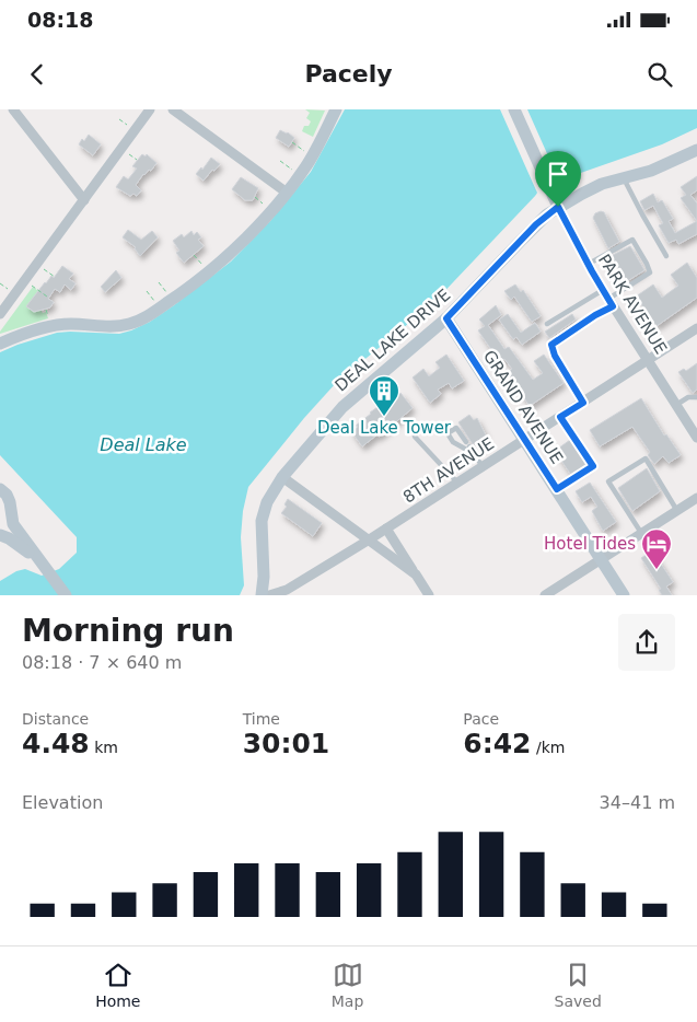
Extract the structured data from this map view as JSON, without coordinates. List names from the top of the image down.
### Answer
{
  "streets": {
    "street": [
      "PARK AVENUE",
      "DEAL LAKE DRIVE",
      "GRAND AVENUE",
      "8TH AVENUE"
    ]
  },
  "crossings": [
    ["PARK AVENUE", "DEAL LAKE DRIVE"],
    ["PARK AVENUE", "8TH AVENUE"],
    ["DEAL LAKE DRIVE", "GRAND AVENUE"],
    ["GRAND AVENUE", "8TH AVENUE"]
  ],
  "water": ["Deal Lake"],
  "places": {
    "building": ["Deal Lake Tower"],
    "hotel": ["Hotel Tides"]
  },
  "page": {
    "status": "08:18",
    "header": "Pacely",
    "heading": ["Morning run", "08:18 · 7 × 640 m"],
    "stats": [
      ["Distance", "4.48 km"],
      ["Time", "30:01"],
      ["Pace", "6:42 /km"]
    ],
    "chart": ["Elevation", "34–41 m"],
    "tabs": ["Home", "Map", "Saved"]
  }
}
